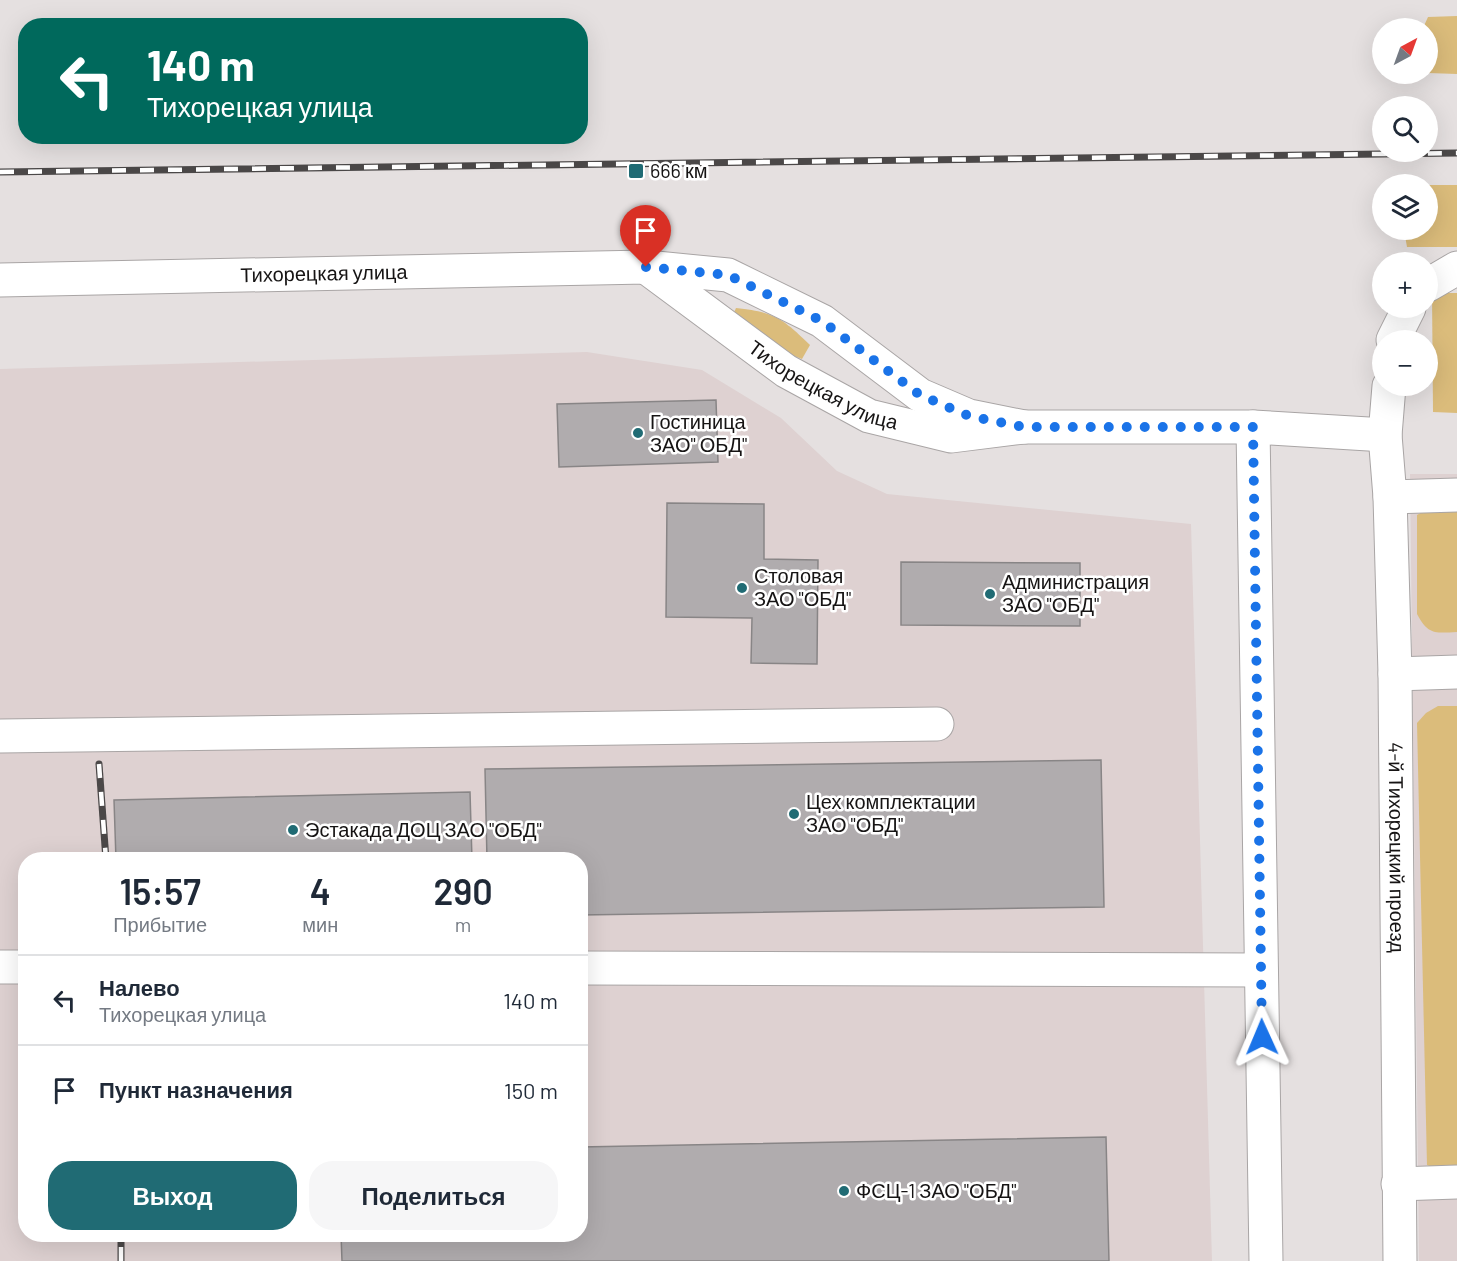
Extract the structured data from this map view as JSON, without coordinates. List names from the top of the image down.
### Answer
{
  "streets": {
    "street": ["Тихорецкая улица", "4-й Тихорецкий проезд"]
  },
  "crossings": [
    ["Тихорецкая улица", "4-й Тихорецкий проезд"]
  ],
  "places": {
    "transit": ["666 км"],
    "other": [
      "Гостиница ЗАО\" ОБД\"",
      "Столовая ЗАО \"ОБД\"",
      "Администрация ЗАО \"ОБД\"",
      "Цех комплектации ЗАО \"ОБД\"",
      "Эстакада ДОЦ ЗАО \"ОБД\"",
      "ФСЦ-1 ЗАО \"ОБД\""
    ]
  },
  "north": "top right",
  "page": {
    "map_buttons": ["+", "−"],
    "turn": ["140 m", "Тихорецкая улица"],
    "eta": [
      "15:57",
      "Прибытие",
      "4",
      "мин",
      "290",
      "m"
    ],
    "list": [
      {
        "name": "Налево",
        "note": "Тихорецкая улица",
        "value": "140 m"
      },
      {
        "name": "Пункт назначения",
        "value": "150 m"
      }
    ],
    "buttons": ["Выход", "Поделиться"]
  }
}
